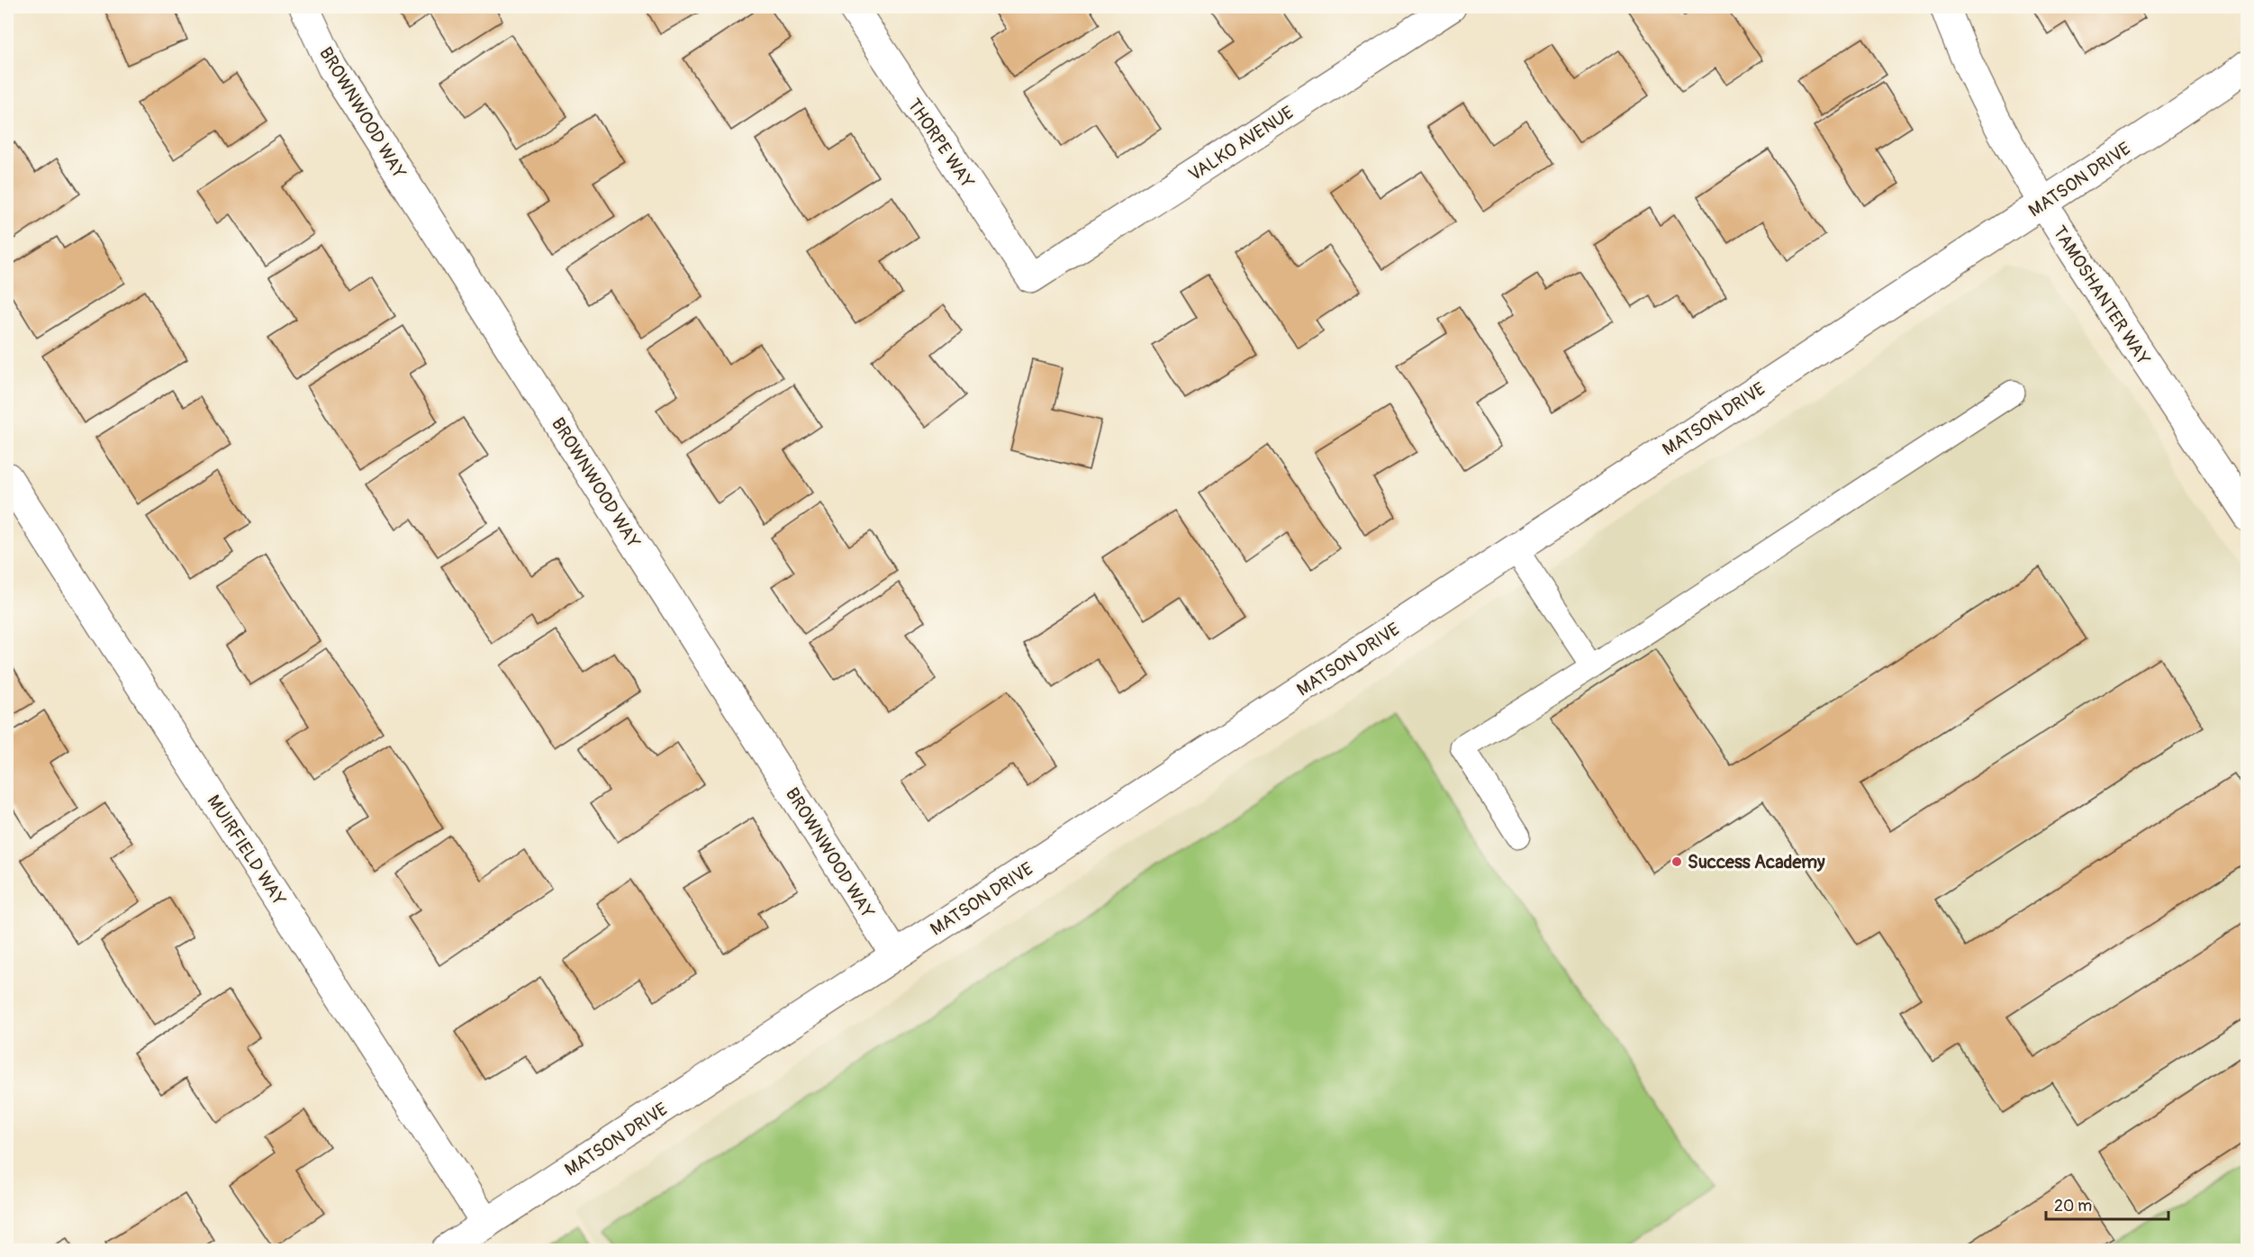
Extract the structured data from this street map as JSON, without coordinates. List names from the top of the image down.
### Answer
{
  "streets": {
    "street": [
      "BROWNWOOD WAY",
      "THORPE WAY",
      "VALKO AVENUE",
      "MATSON DRIVE",
      "TAMOSHANTER WAY",
      "MUIRFIELD WAY"
    ]
  },
  "crossings": [
    ["BROWNWOOD WAY", "MATSON DRIVE"],
    ["THORPE WAY", "VALKO AVENUE"],
    ["MATSON DRIVE", "TAMOSHANTER WAY"],
    ["MATSON DRIVE", "MUIRFIELD WAY"]
  ],
  "places": ["Success Academy"],
  "scale_bar": "20 m"
}
